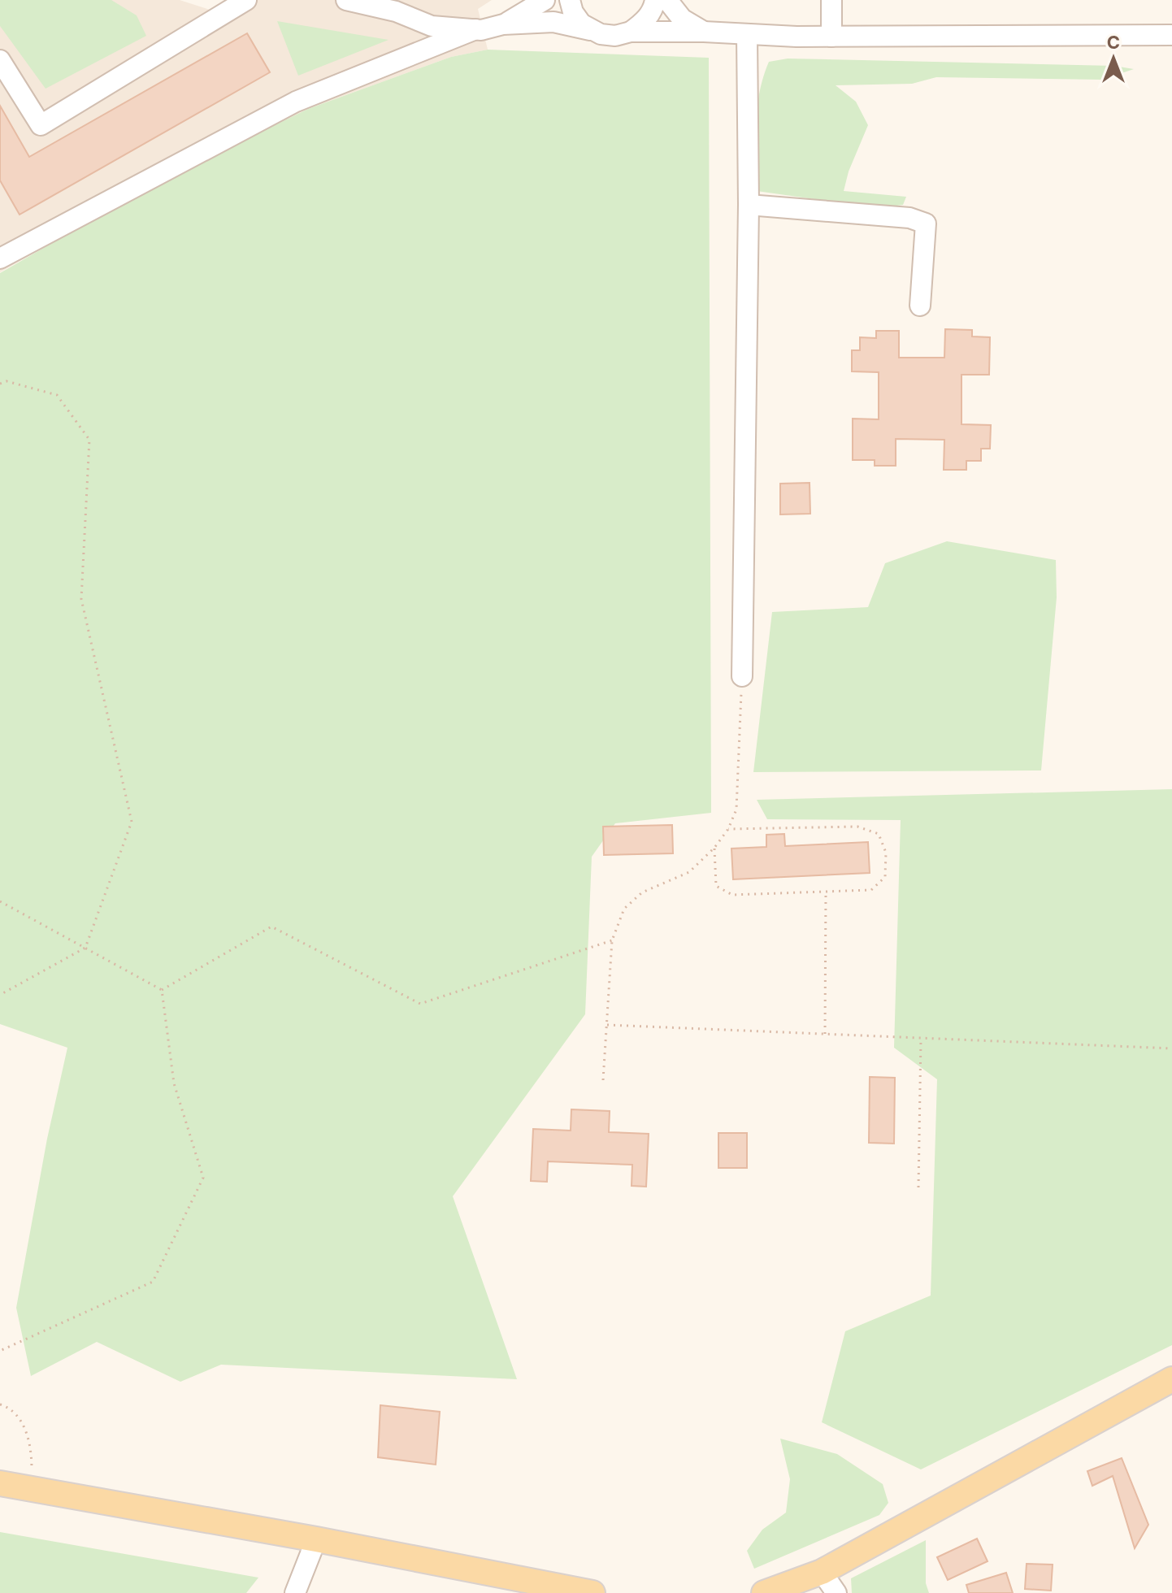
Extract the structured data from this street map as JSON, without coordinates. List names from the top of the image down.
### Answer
{
  "north": "top"
}
